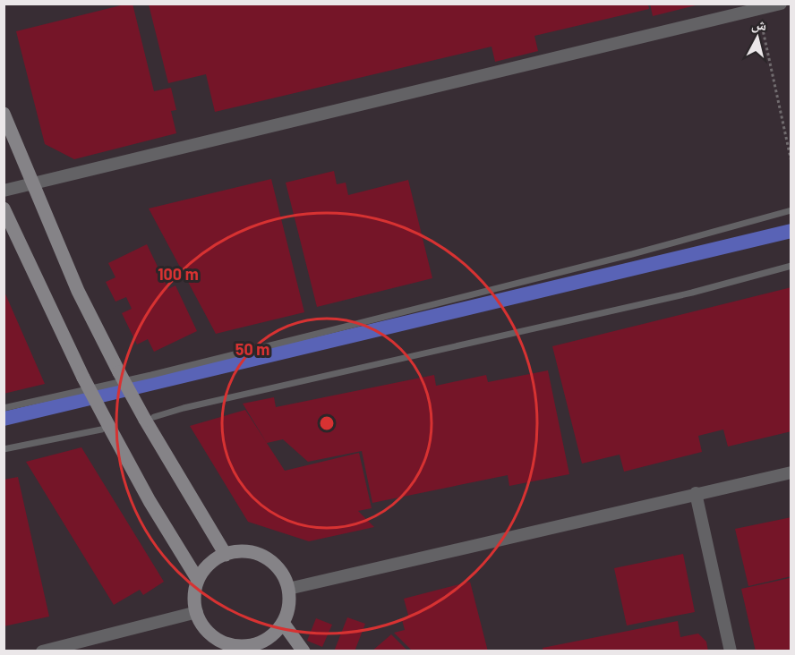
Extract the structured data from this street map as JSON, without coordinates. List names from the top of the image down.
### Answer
{
  "north": "top",
  "rings": ["100 m", "50 m"]
}
